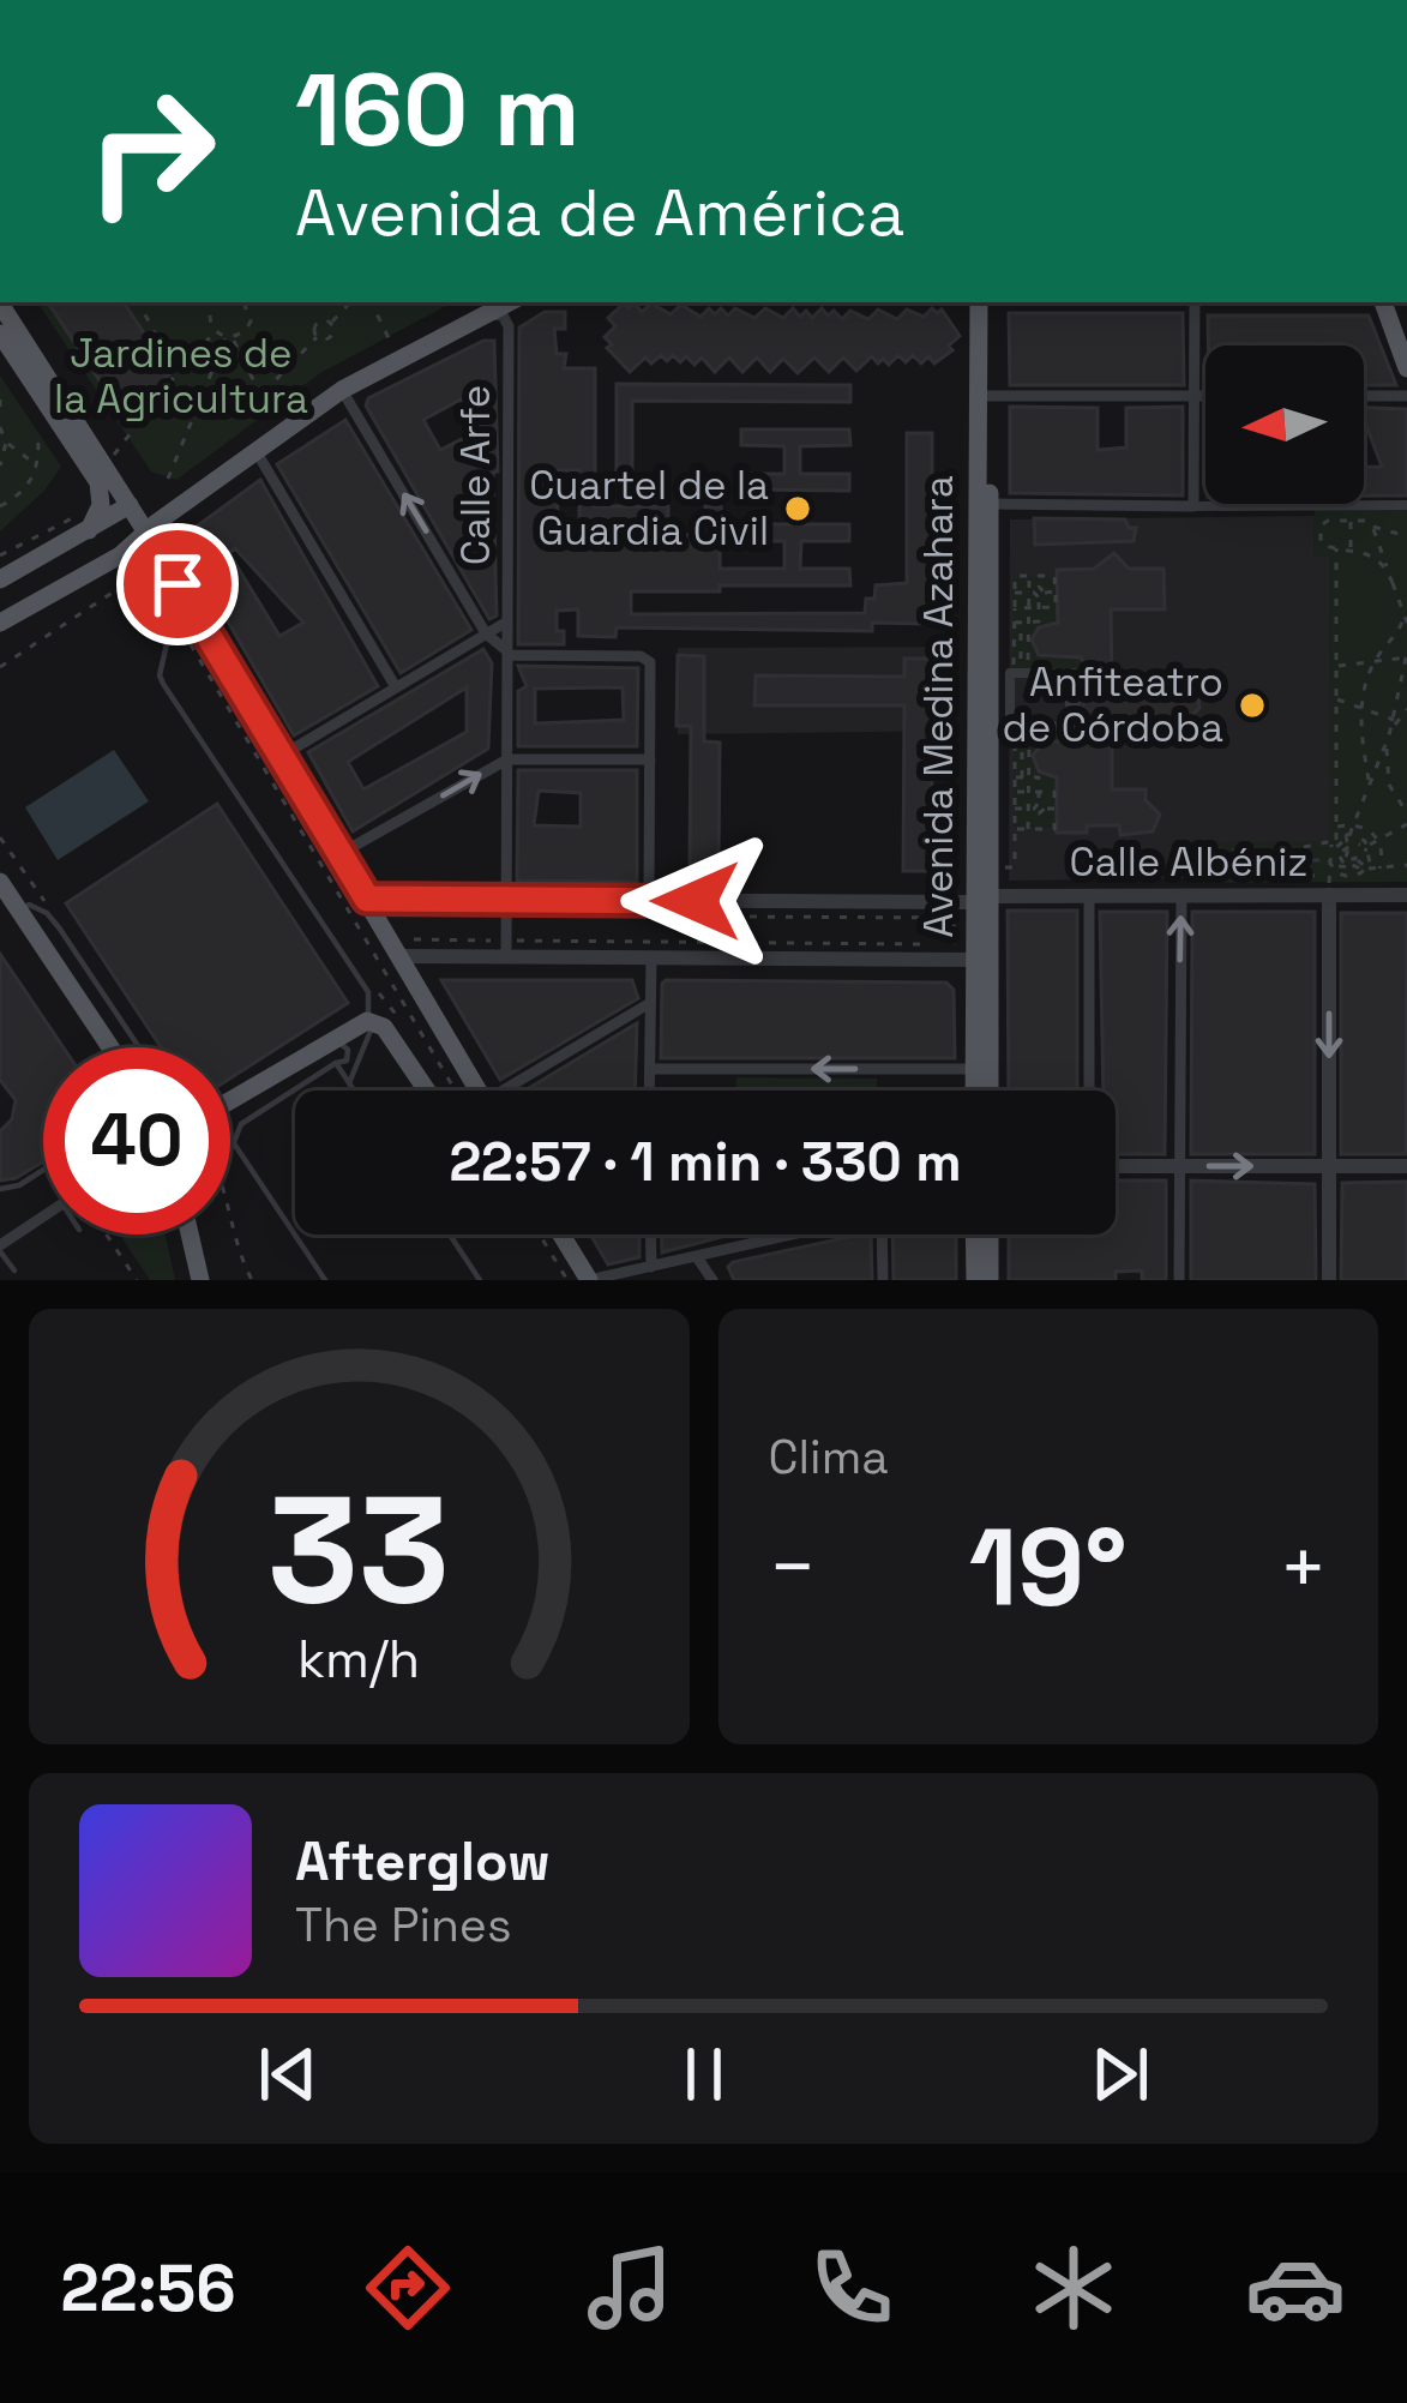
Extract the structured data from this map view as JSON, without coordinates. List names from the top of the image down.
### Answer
{
  "streets": {
    "main road": ["Avenida Medina Azahara"],
    "street": ["Calle Arfe", "Calle Albéniz"]
  },
  "crossings": [
    ["Calle Arfe", "Calle Albéniz"],
    ["Avenida Medina Azahara", "Calle Albéniz"]
  ],
  "parks": ["Jardines de la Agricultura"],
  "places": ["Cuartel de la Guardia Civil", "Anfiteatro de Córdoba"],
  "north": "left",
  "page": {
    "turn": ["160 m", "Avenida de América"],
    "limit": "40",
    "trip": "22:57 · 1 min · 330 m",
    "tile": "Clima",
    "heat": ["−", "19°", "+"],
    "song": ["Afterglow", "The Pines"],
    "tabs": "22:56",
    "gauge": ["33", "km/h"]
  }
}
